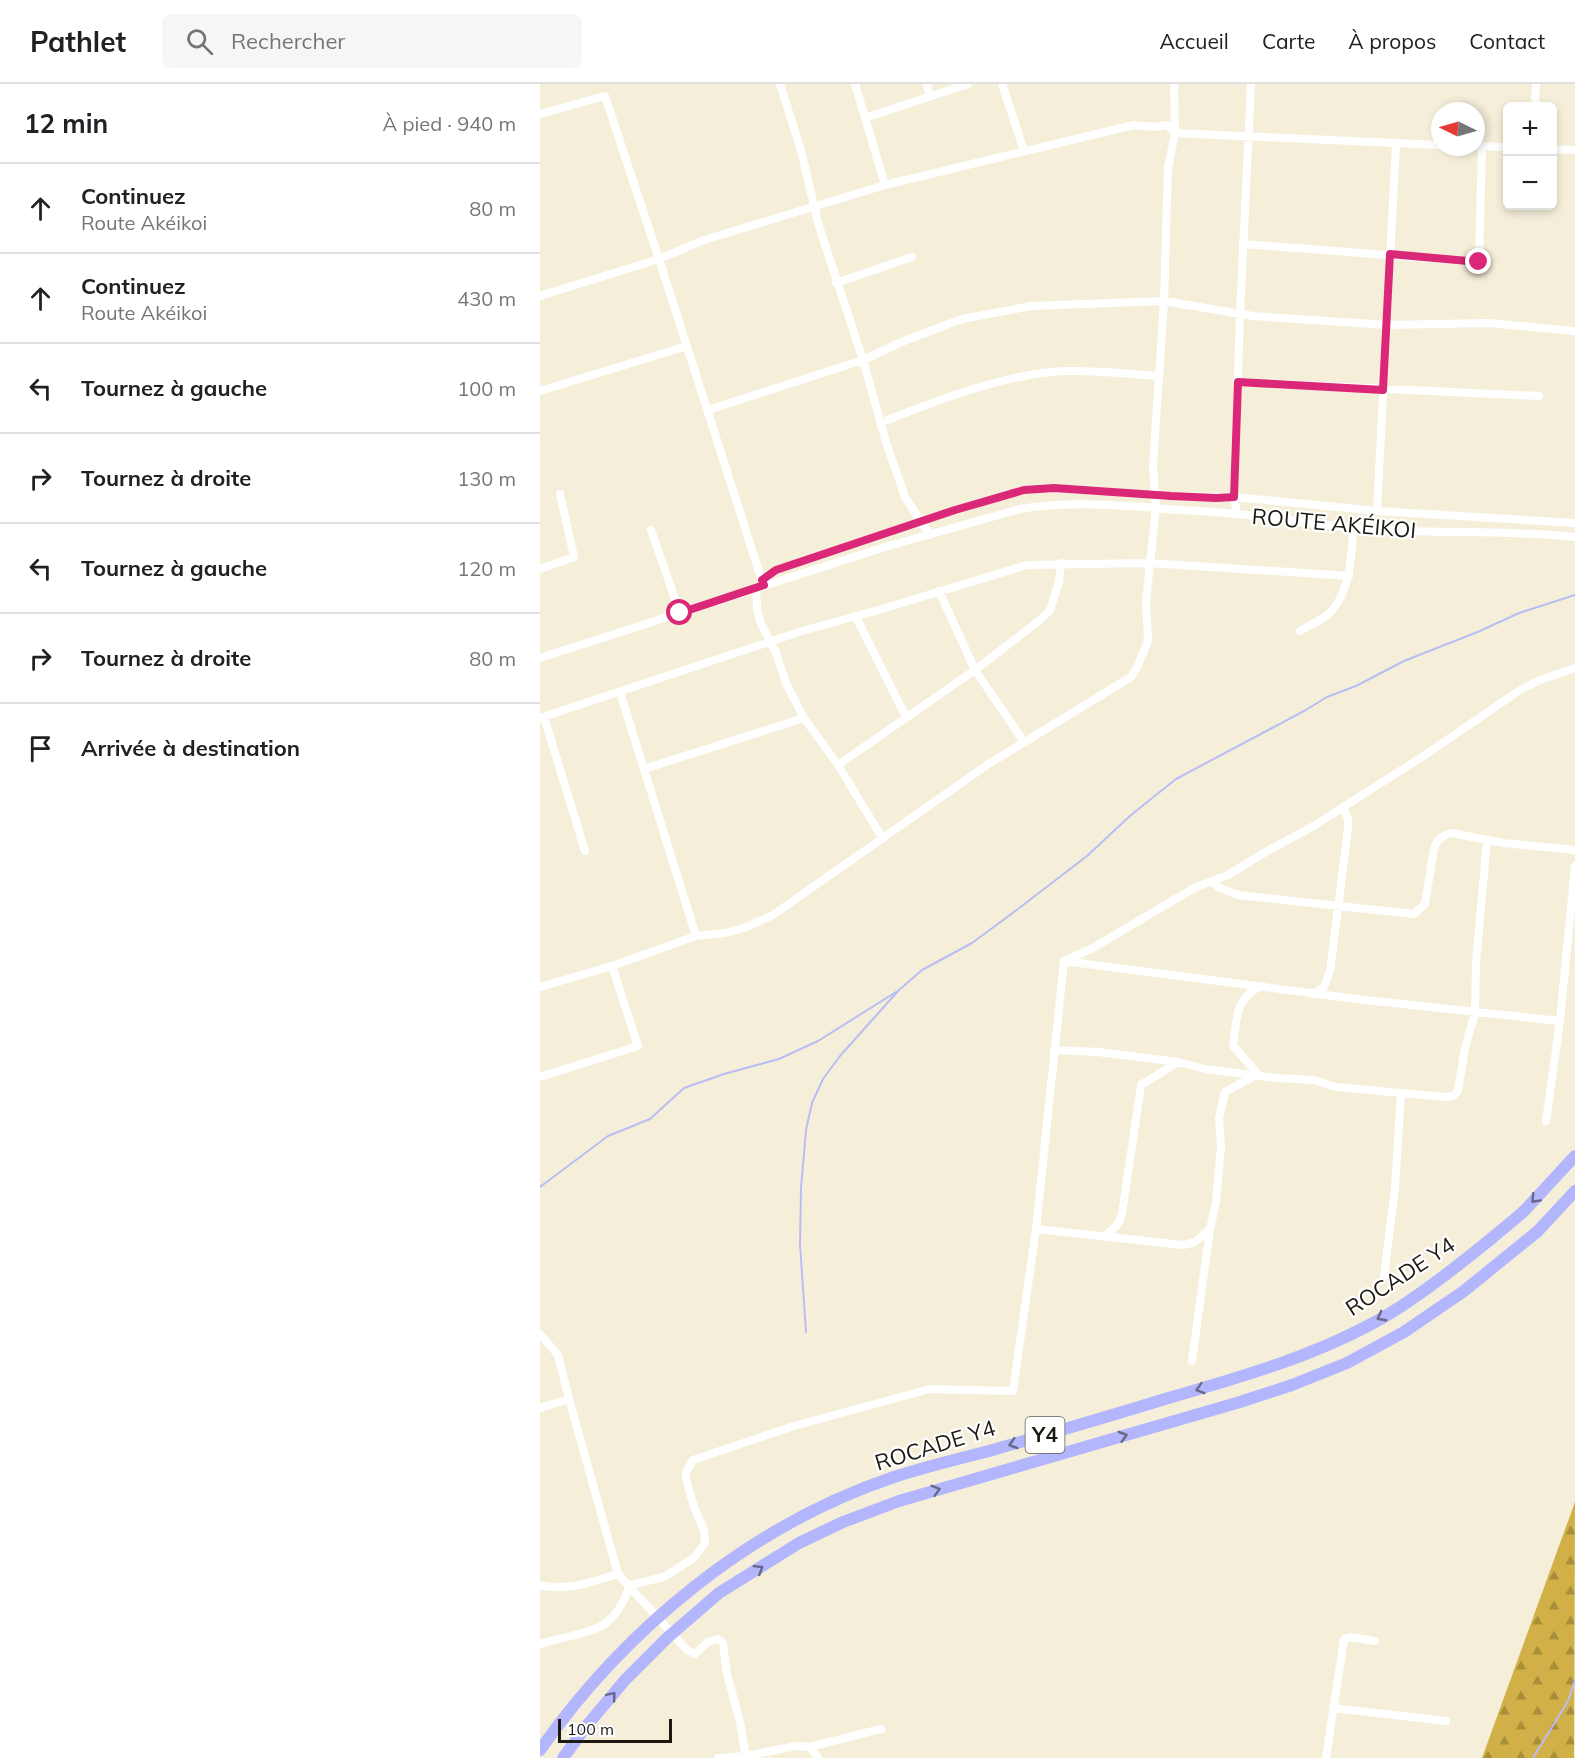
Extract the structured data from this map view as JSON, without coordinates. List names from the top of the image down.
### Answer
{
  "streets": {
    "highway": ["ROCADE Y4", "Y4"],
    "street": ["ROUTE AKÉIKOI"]
  },
  "scale_bar": "100 m",
  "north": "left",
  "page": {
    "header": "Pathlet",
    "search": "Rechercher",
    "nav": [
      "Accueil",
      "Carte",
      "À propos",
      "Contact"
    ],
    "heading": ["12 min", "À pied · 940 m"],
    "map_buttons": ["+", "−"],
    "list": [
      ["Continuez", "Route Akéikoi", "80 m"],
      ["Continuez", "Route Akéikoi", "430 m"],
      ["Tournez à gauche", "100 m"],
      ["Tournez à droite", "130 m"],
      ["Tournez à gauche", "120 m"],
      ["Tournez à droite", "80 m"],
      "Arrivée à destination"
    ],
    "scale": "100 m"
  }
}
